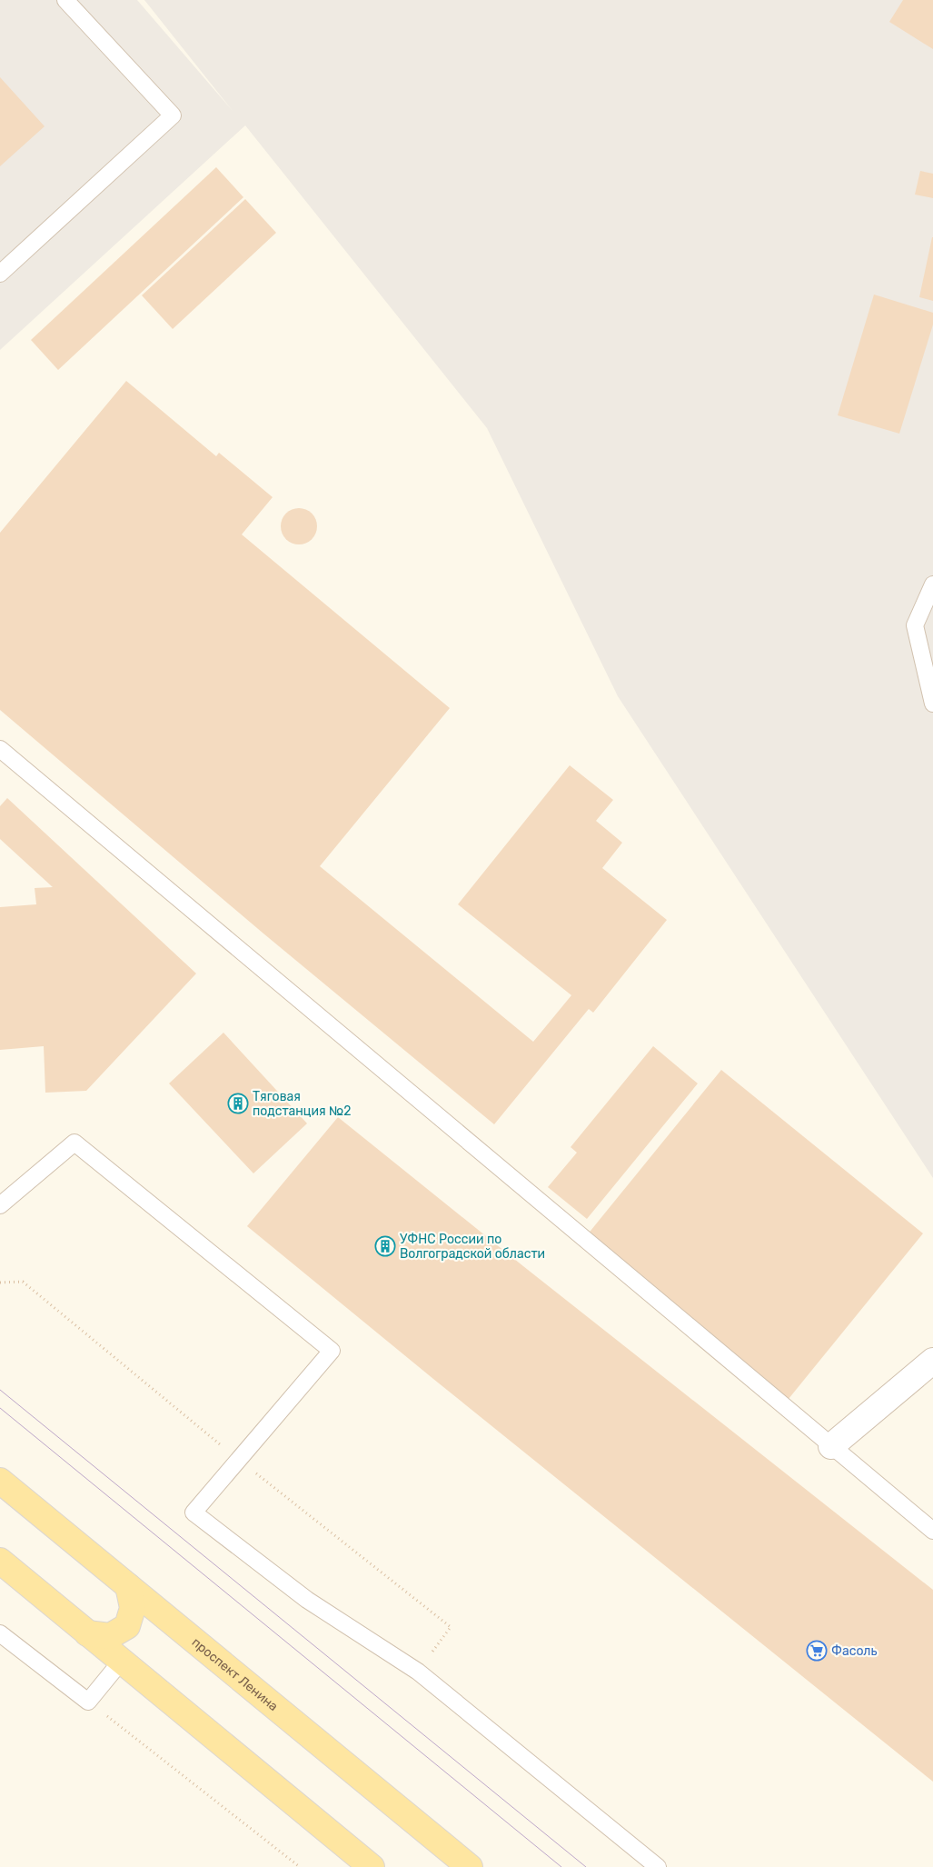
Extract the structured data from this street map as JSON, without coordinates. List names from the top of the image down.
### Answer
{
  "streets": {
    "main road": ["проспект Ленина"]
  },
  "places": {
    "building": ["Тяговая подстанция №2", "УФНС России по Волгоградской области"],
    "supermarket": ["Фасоль"]
  }
}
